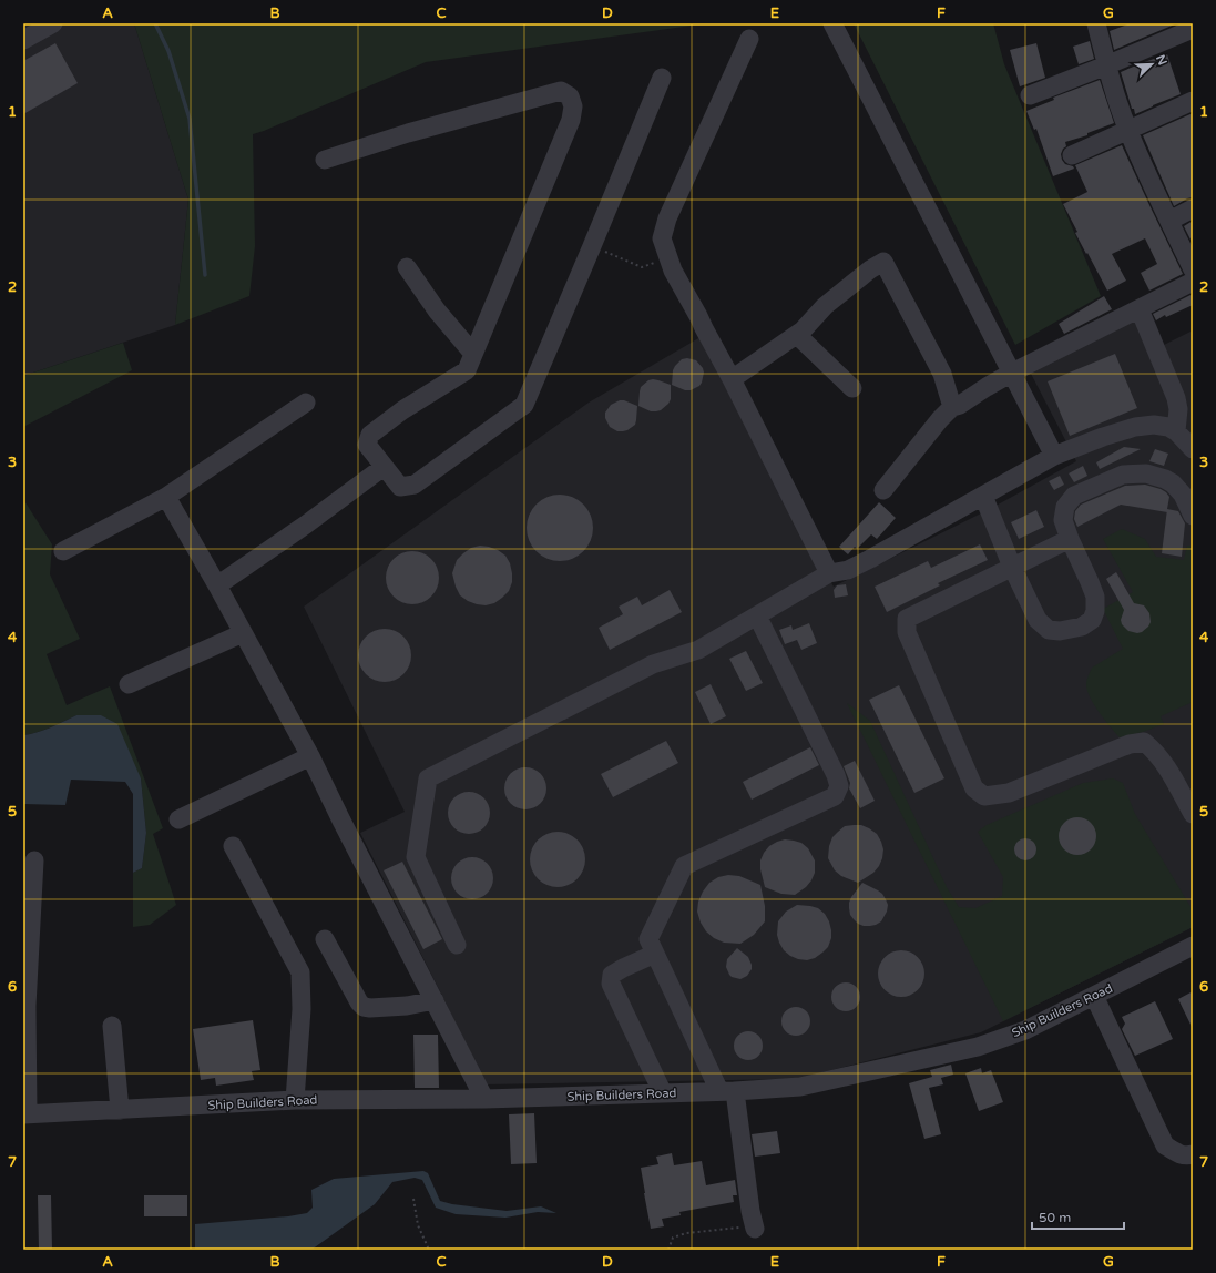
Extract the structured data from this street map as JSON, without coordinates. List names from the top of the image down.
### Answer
{
  "streets": {
    "street": ["Ship Builders Road"]
  },
  "scale_bar": "50 m",
  "north": "top right",
  "grid": {
    "columns": [
      "A",
      "B",
      "C",
      "D",
      "E",
      "F",
      "G"
    ],
    "rows": [
      "1",
      "2",
      "3",
      "4",
      "5",
      "6",
      "7"
    ]
  }
}
